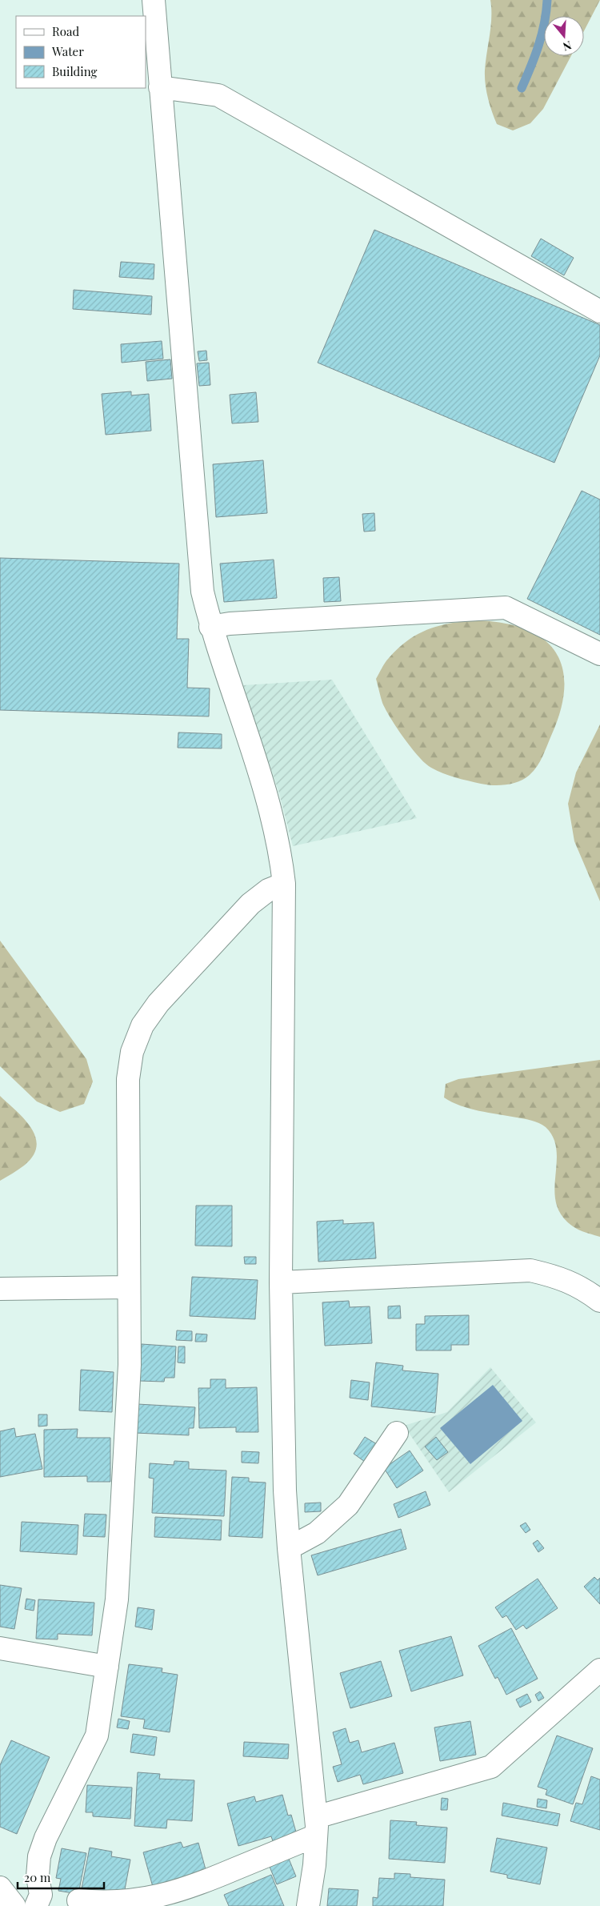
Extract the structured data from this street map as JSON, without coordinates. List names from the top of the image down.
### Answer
{
  "legend": ["Road", "Water", "Building"],
  "scale_bar": "20 m",
  "north": "bottom"
}
